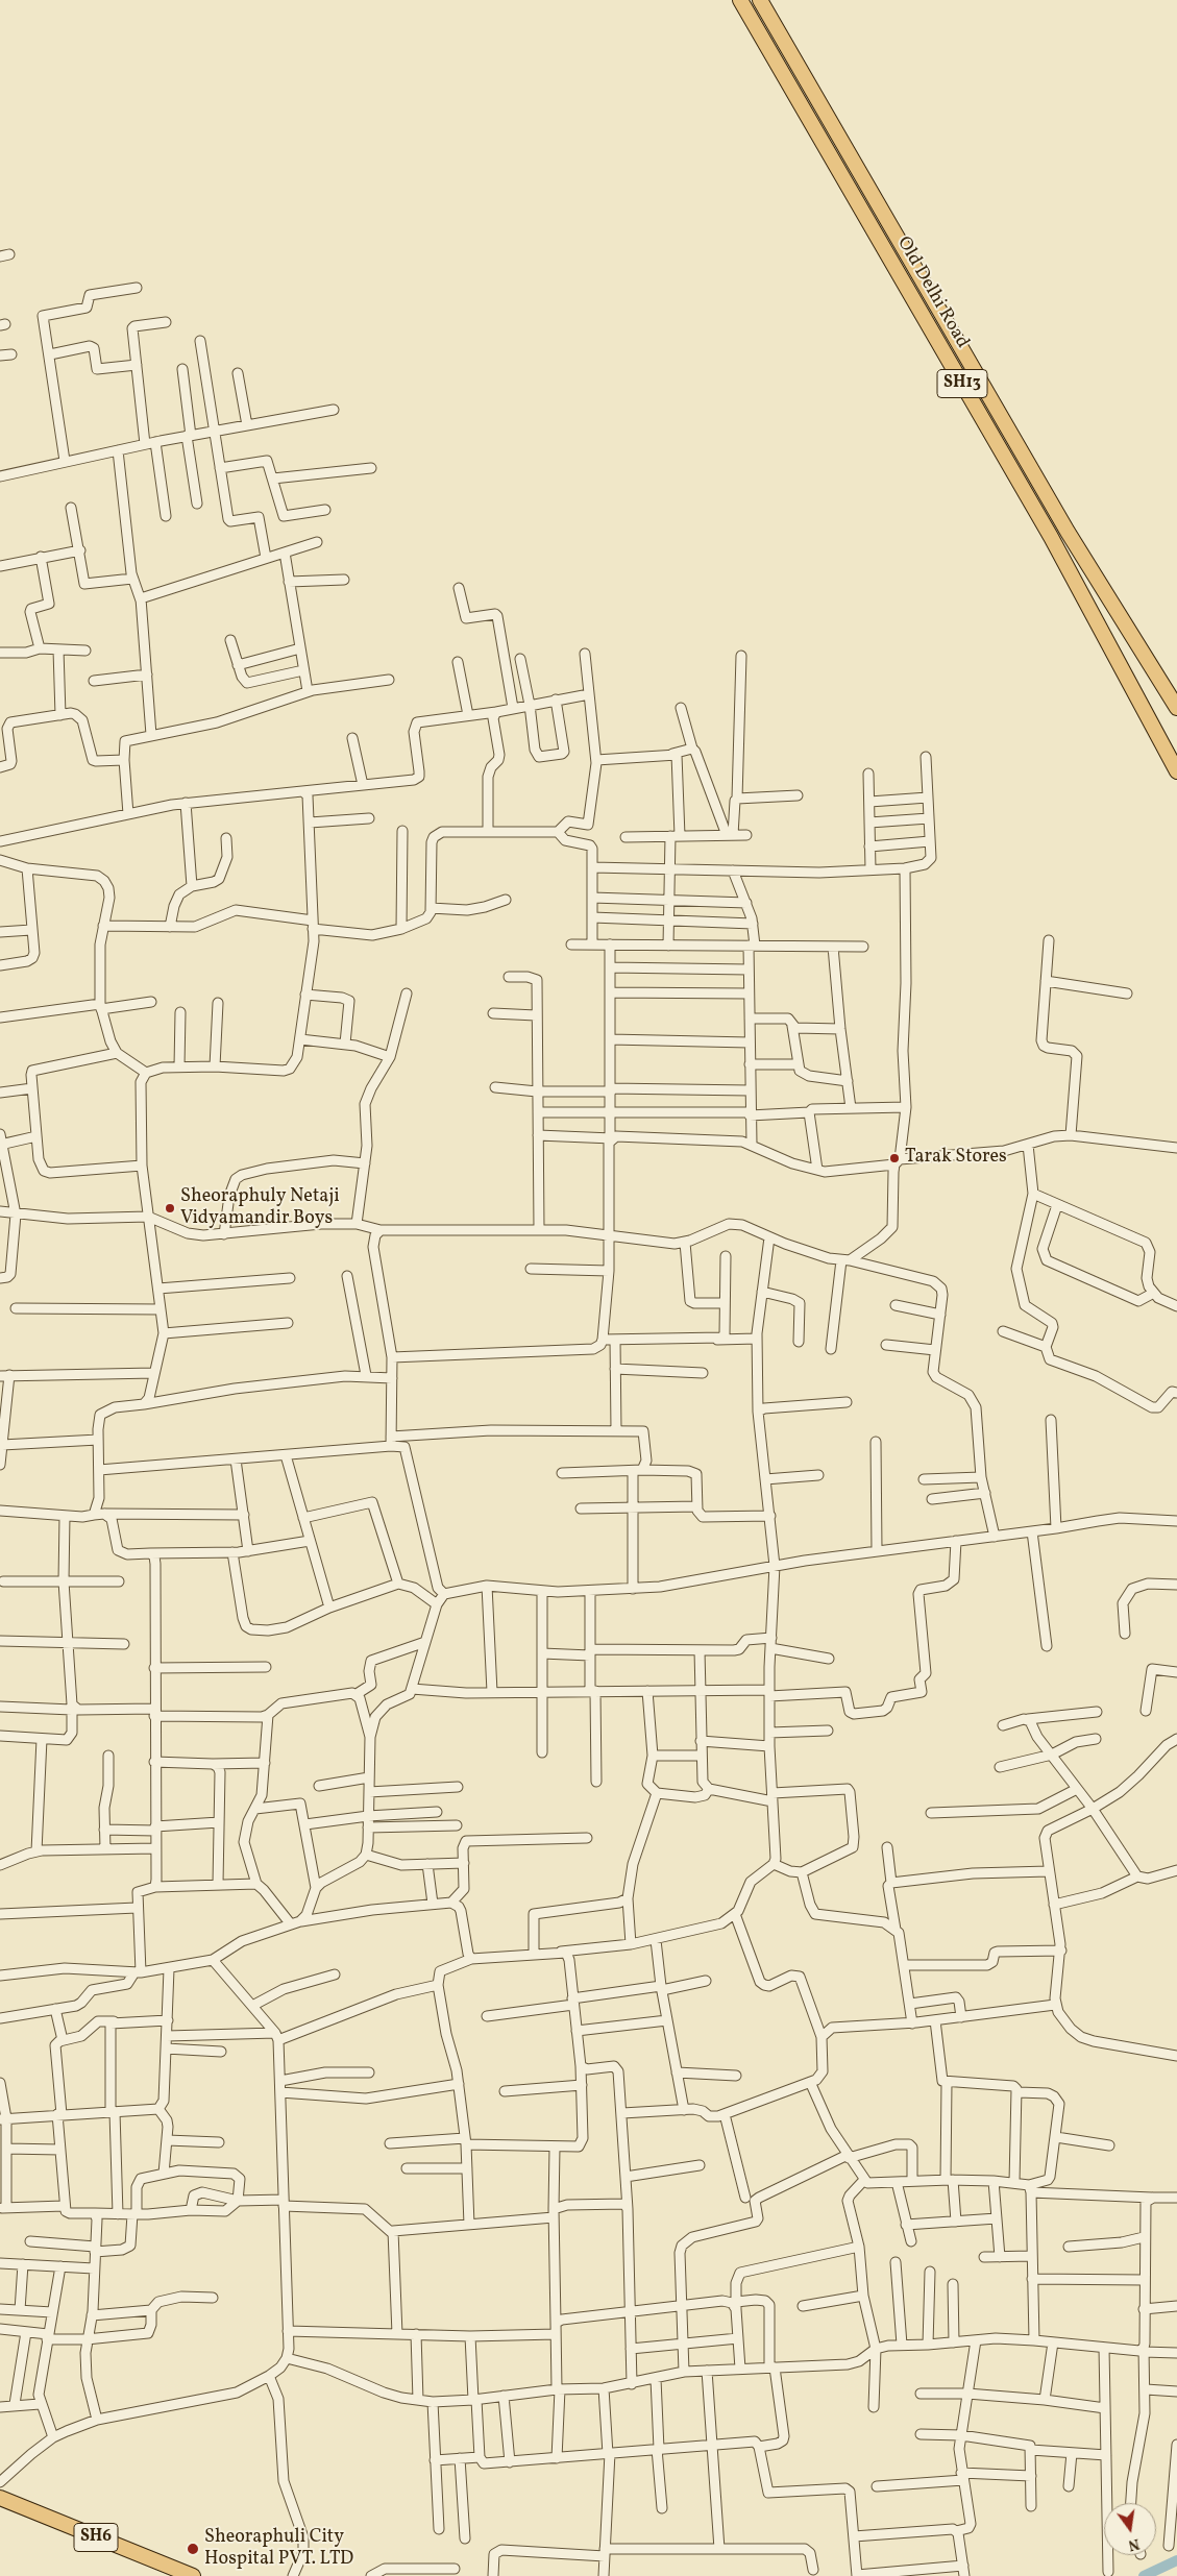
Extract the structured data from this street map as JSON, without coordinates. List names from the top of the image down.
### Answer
{
  "streets": {
    "main road": ["Old Delhi Road", "SH13", "SH6"]
  },
  "places": ["Tarak Stores", "Sheoraphuly Netaji Vidyamandir Boys", "Sheoraphuli City Hospital PVT. LTD"],
  "north": "bottom"
}
